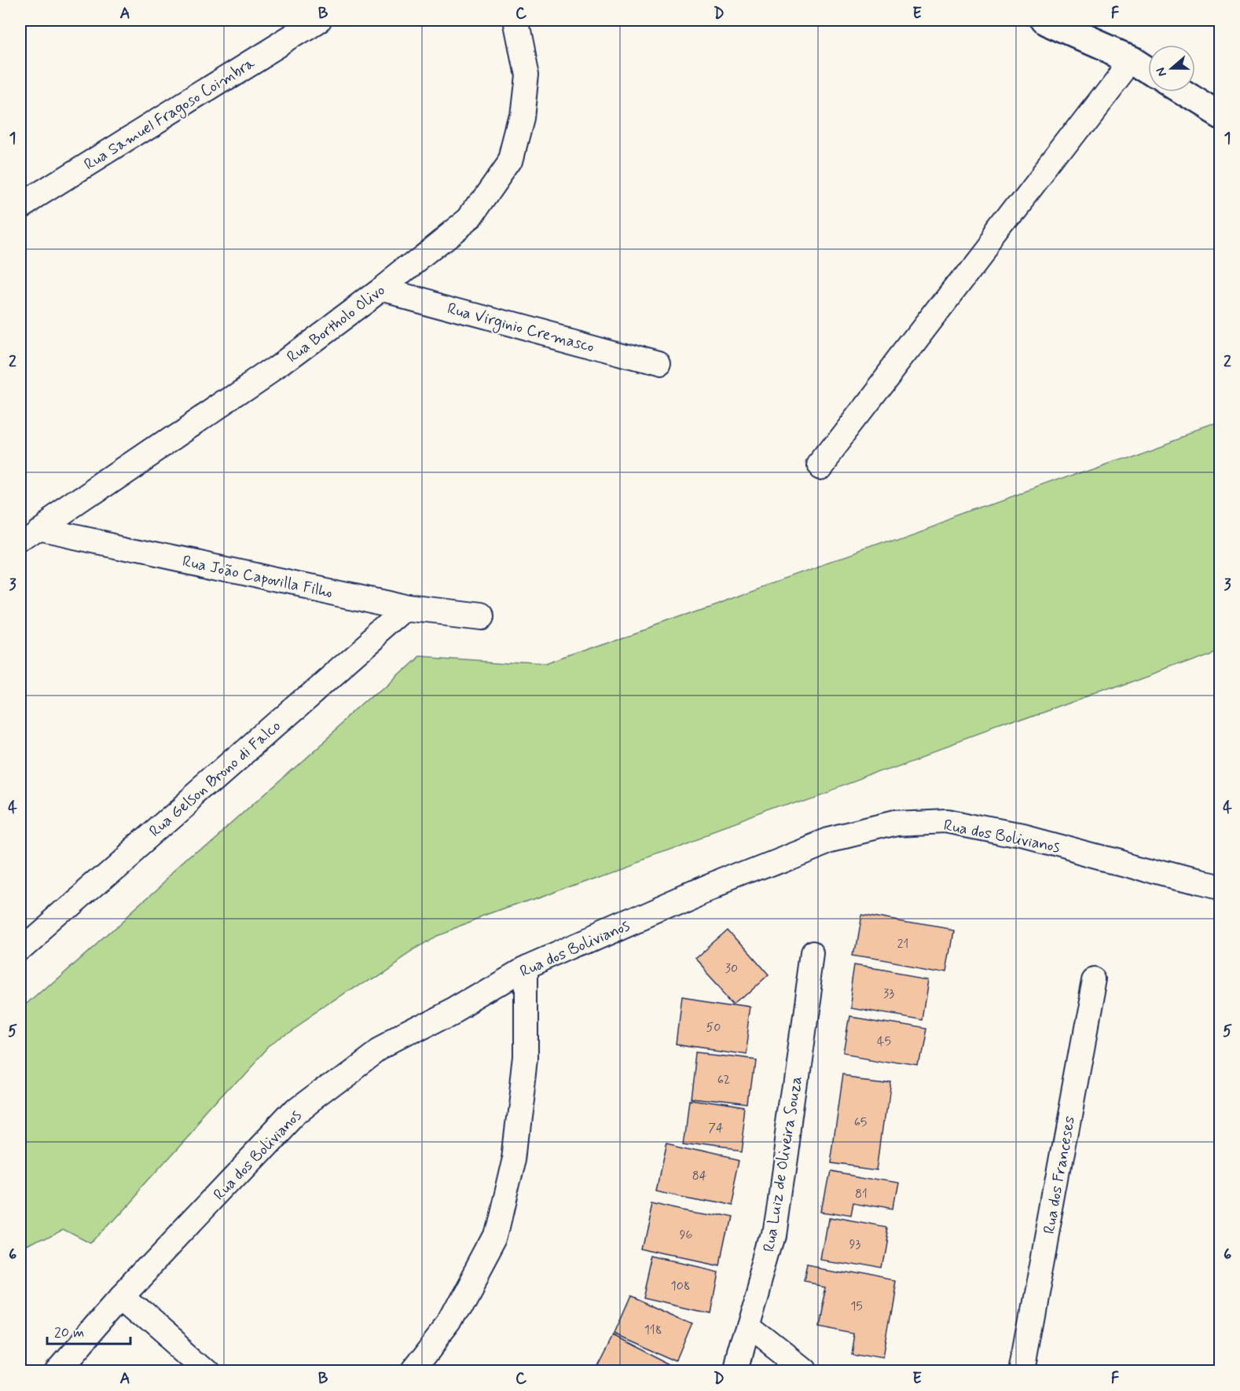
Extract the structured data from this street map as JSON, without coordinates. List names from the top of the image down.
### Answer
{
  "streets": {
    "street": [
      "Rua Samuel Fragoso Coimbra",
      "Rua Bortholo Olivo",
      "Rua Virginio Cremasco",
      "Rua João Capovilla Filho",
      "Rua Gelson Brono di Falco",
      "Rua dos Bolivianos",
      "Rua Luiz de Oliveira Souza",
      "Rua dos Franceses"
    ]
  },
  "crossings": [
    ["Rua Bortholo Olivo", "Rua Virginio Cremasco"],
    ["Rua Bortholo Olivo", "Rua João Capovilla Filho"],
    ["Rua João Capovilla Filho", "Rua Gelson Brono di Falco"]
  ],
  "house_numbers": [
    "21",
    "30",
    "33",
    "50",
    "45",
    "62",
    "65",
    "74",
    "84",
    "81",
    "96",
    "93",
    "108",
    "15",
    "118"
  ],
  "scale_bar": "20 m",
  "north": "left",
  "grid": {
    "columns": [
      "A",
      "B",
      "C",
      "D",
      "E",
      "F"
    ],
    "rows": [
      "1",
      "2",
      "3",
      "4",
      "5",
      "6"
    ]
  }
}
